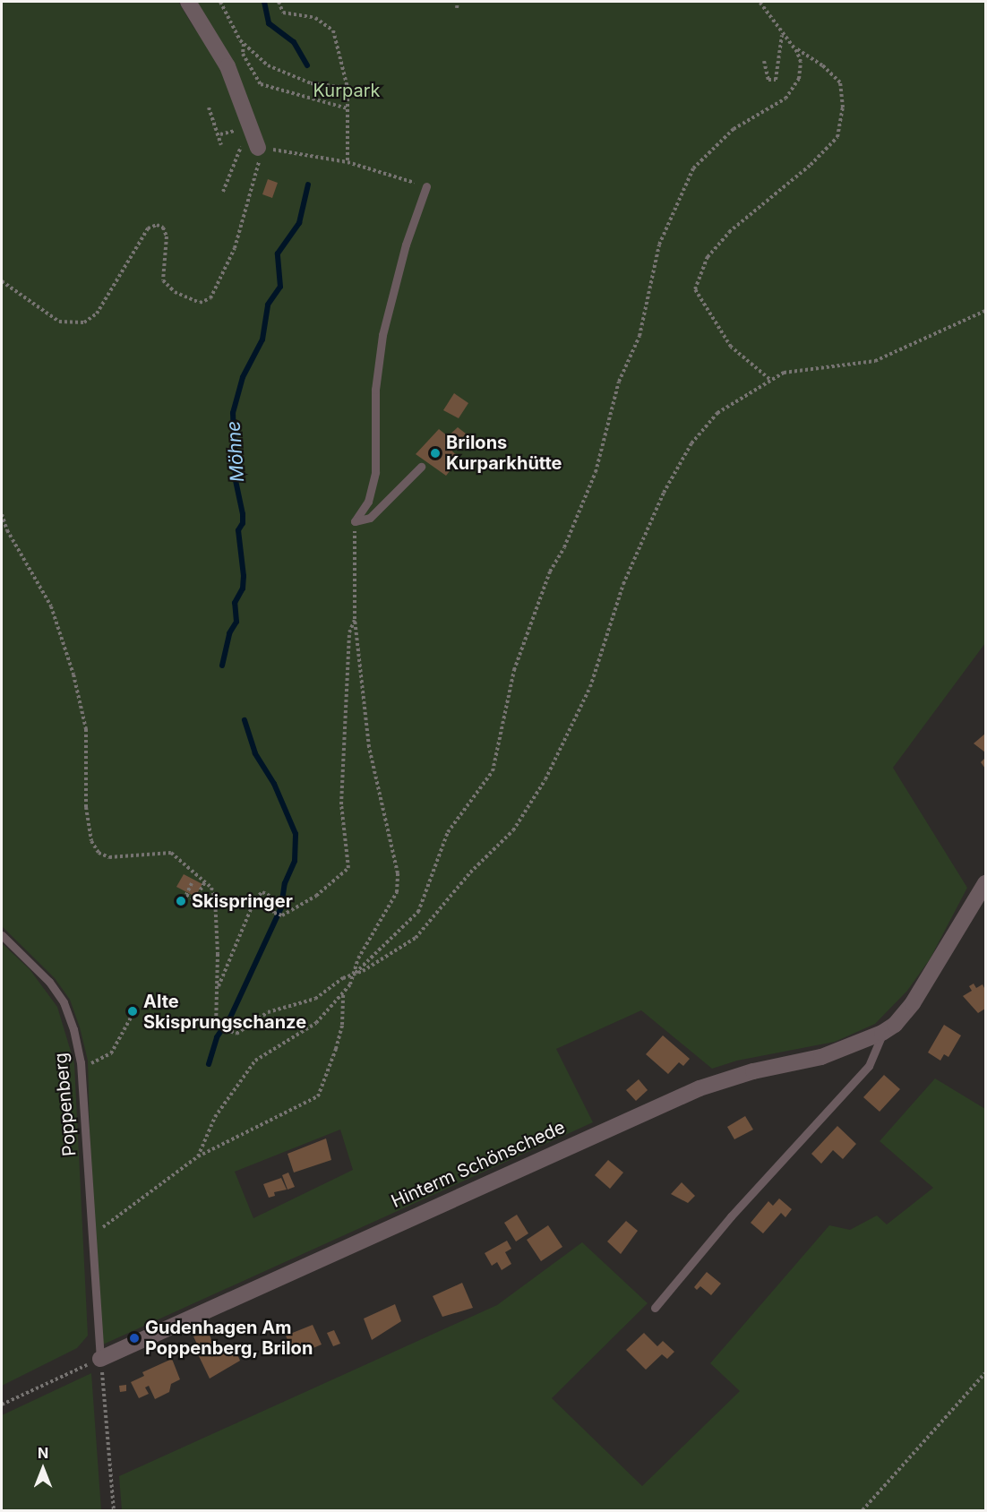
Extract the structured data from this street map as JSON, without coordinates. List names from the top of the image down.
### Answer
{
  "streets": {
    "street": ["Hinterm Schönschede"],
    "lane": ["Poppenberg"]
  },
  "crossings": [
    ["Poppenberg", "Hinterm Schönschede"]
  ],
  "water": ["Möhne"],
  "parks": ["Kurpark"],
  "places": [
    "Brilons Kurparkhütte",
    "Skispringer",
    "Alte Skisprungschanze",
    "Gudenhagen Am Poppenberg, Brilon"
  ],
  "north": "top"
}
